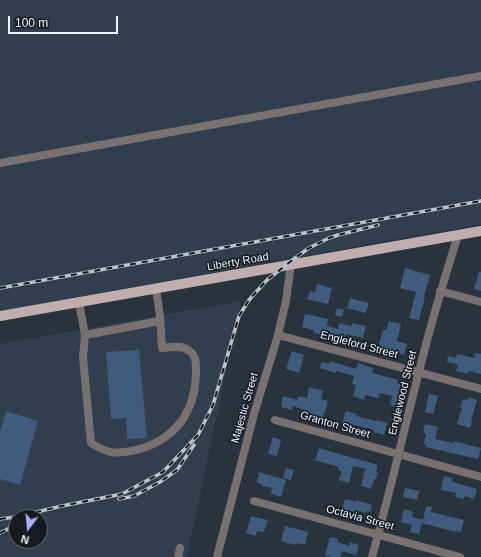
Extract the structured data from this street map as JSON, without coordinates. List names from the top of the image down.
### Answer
{
  "streets": {
    "main road": ["Liberty Road"],
    "street": [
      "Engleford Street",
      "Englewood Street",
      "Majestic Street",
      "Granton Street",
      "Octavia Street"
    ]
  },
  "crossings": [
    ["Liberty Road", "Englewood Street"],
    ["Liberty Road", "Majestic Street"],
    ["Engleford Street", "Englewood Street"],
    ["Engleford Street", "Majestic Street"],
    ["Englewood Street", "Granton Street"],
    ["Englewood Street", "Octavia Street"]
  ],
  "scale_bar": "100 m",
  "north": "bottom"
}
